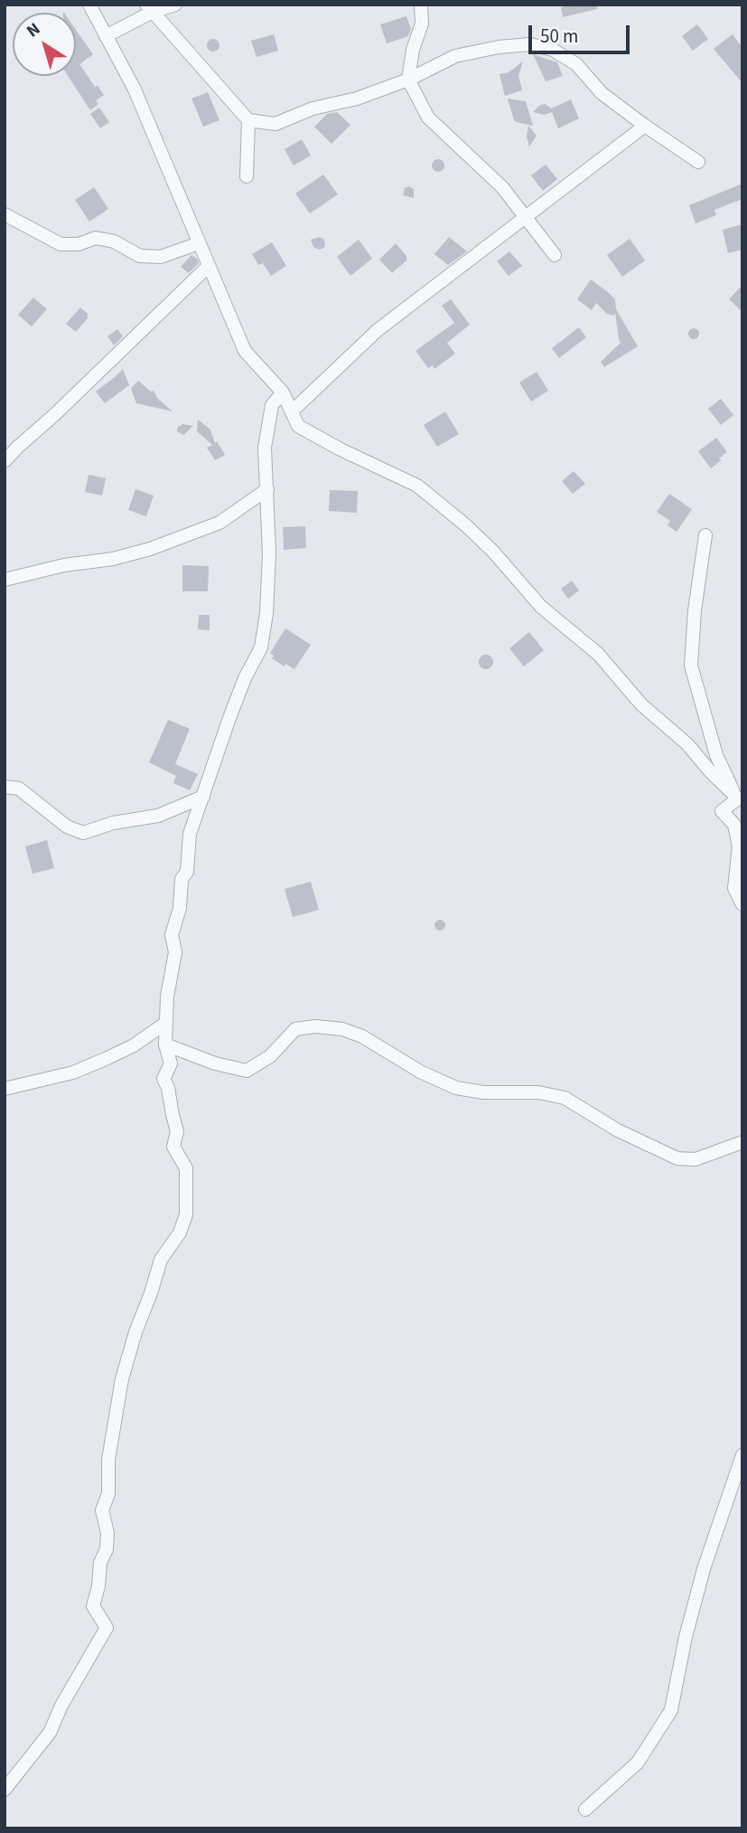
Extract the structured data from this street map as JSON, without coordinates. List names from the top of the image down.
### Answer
{
  "scale_bar": "50 m",
  "north": "top left"
}
